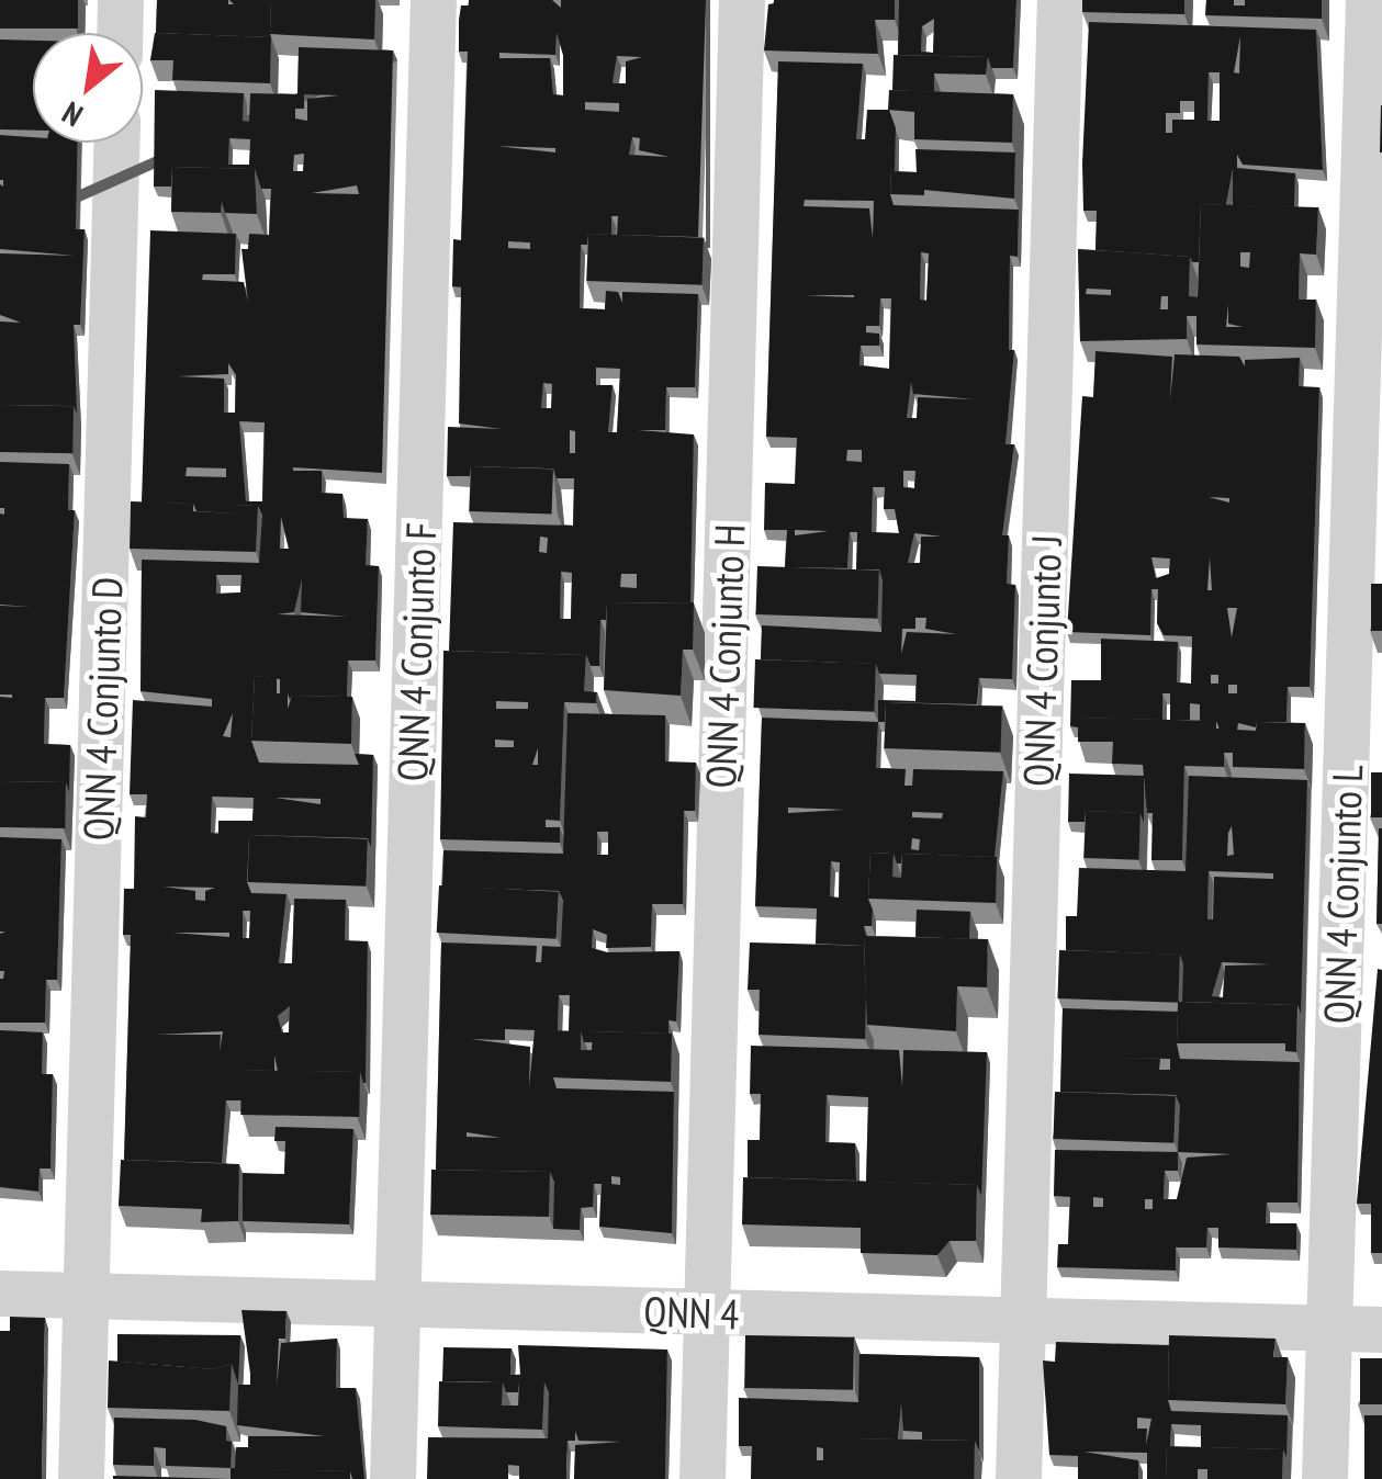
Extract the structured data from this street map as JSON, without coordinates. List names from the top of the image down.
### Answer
{
  "streets": {
    "street": [
      "QNN 4 Conjunto F",
      "QNN 4 Conjunto H",
      "QNN 4 Conjunto J",
      "QNN 4 Conjunto D",
      "QNN 4 Conjunto L",
      "QNN 4"
    ]
  },
  "crossings": [
    ["QNN 4 Conjunto F", "QNN 4"],
    ["QNN 4 Conjunto H", "QNN 4"],
    ["QNN 4 Conjunto J", "QNN 4"],
    ["QNN 4 Conjunto D", "QNN 4"],
    ["QNN 4 Conjunto L", "QNN 4"]
  ],
  "north": "bottom left"
}
